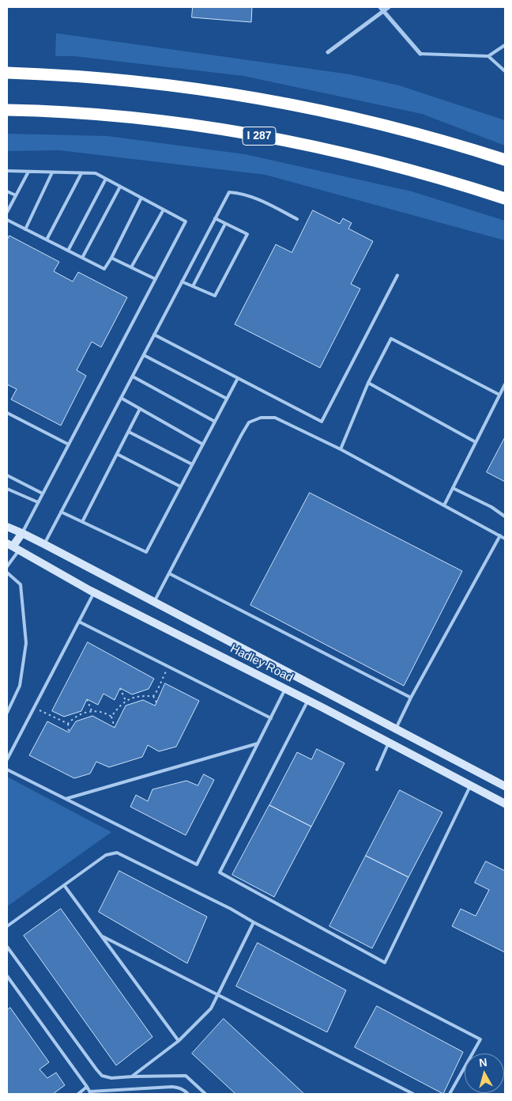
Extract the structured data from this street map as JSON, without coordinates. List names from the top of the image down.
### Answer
{
  "streets": {
    "highway": ["I 287"],
    "main road": ["Hadley Road"]
  },
  "north": "top"
}
